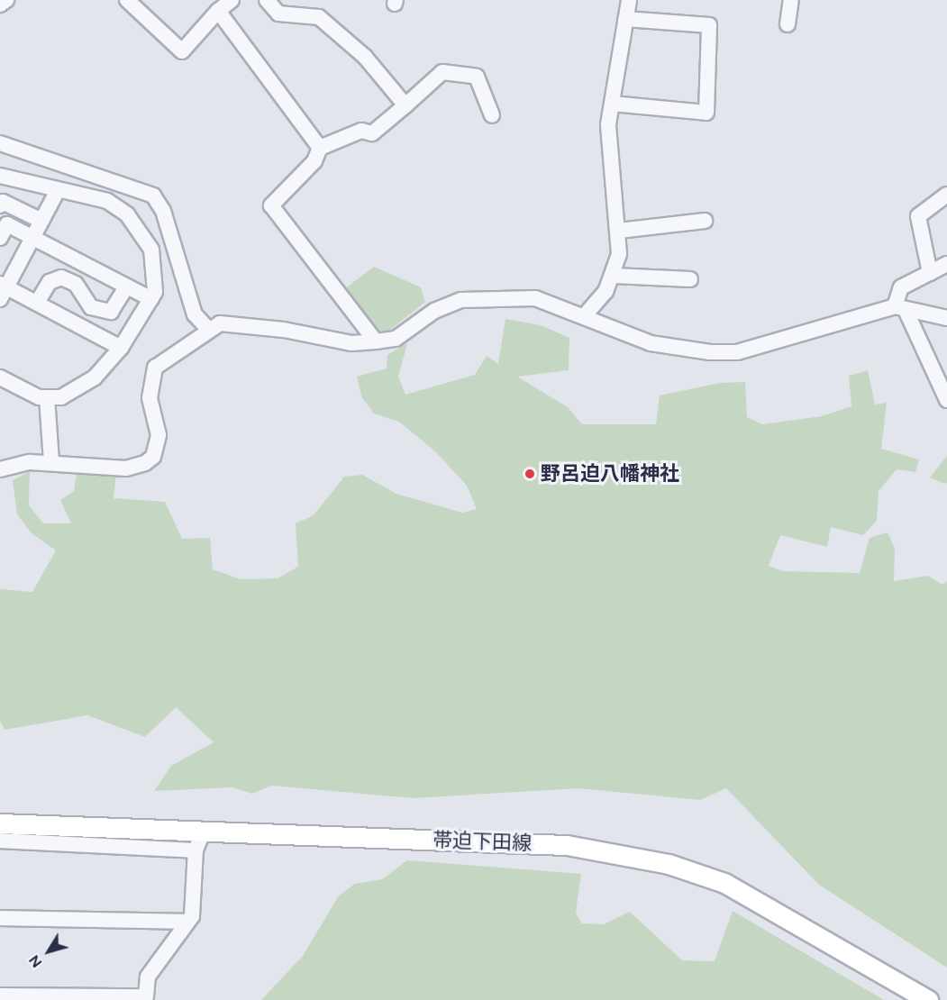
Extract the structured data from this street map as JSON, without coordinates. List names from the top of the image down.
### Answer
{
  "streets": {
    "main road": ["帯迫下田線"]
  },
  "places": ["野呂迫八幡神社"],
  "north": "bottom left"
}
